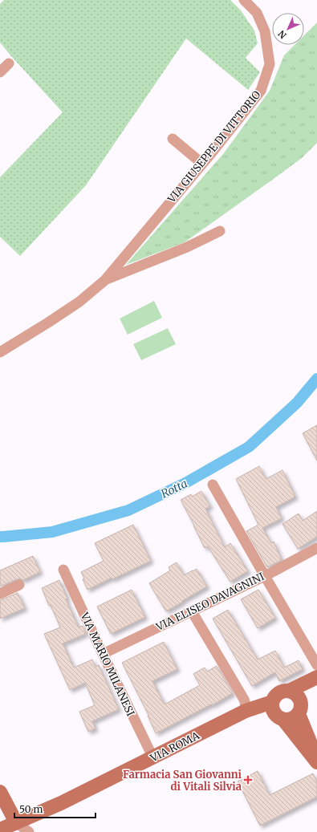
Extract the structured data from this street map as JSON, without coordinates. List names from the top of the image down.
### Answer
{
  "streets": {
    "street": [
      "VIA GIUSEPPE DI VITTORIO",
      "VIA ELISEO DAVAGNINI",
      "VIA MARIO MILANESI",
      "VIA ROMA"
    ]
  },
  "crossings": [
    ["VIA ELISEO DAVAGNINI", "VIA MARIO MILANESI"],
    ["VIA MARIO MILANESI", "VIA ROMA"]
  ],
  "water": ["Rotta"],
  "places": {
    "health": ["Farmacia San Giovanni di Vitali Silvia"]
  },
  "scale_bar": "50 m",
  "north": "bottom left"
}
